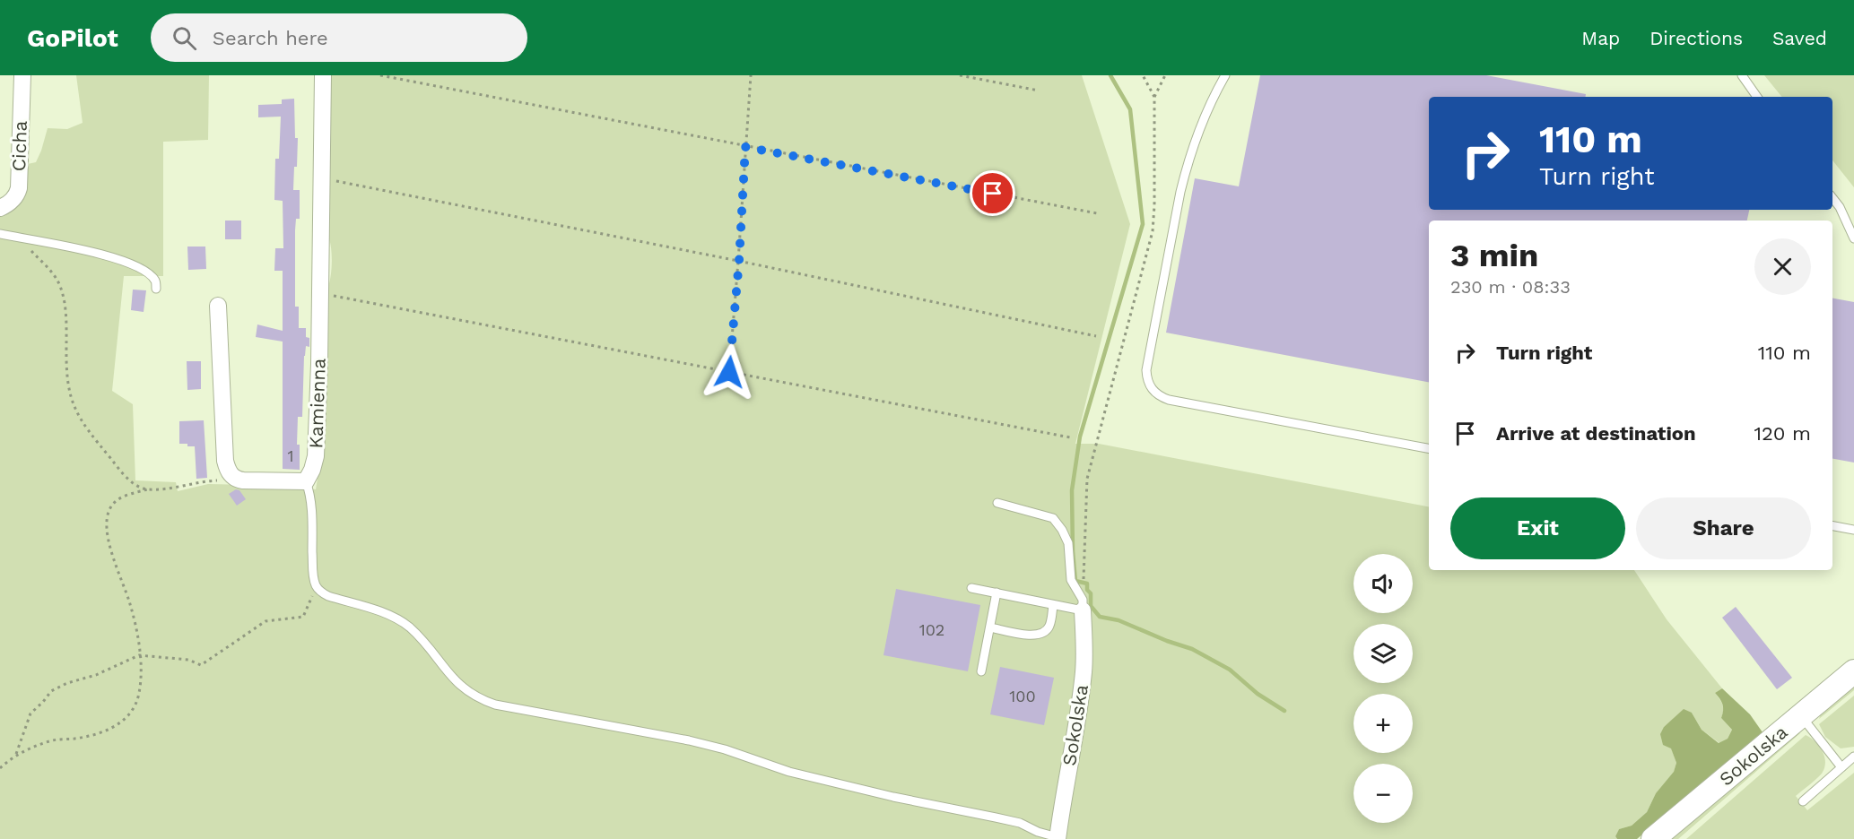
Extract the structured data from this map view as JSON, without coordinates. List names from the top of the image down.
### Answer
{
  "streets": {
    "street": ["Cicha", "Kamienna", "Sokolska"]
  },
  "house_numbers": ["1", "102", "100"],
  "page": {
    "header": "GoPilot",
    "search": "Search here",
    "nav": ["Map", "Directions", "Saved"],
    "turn": ["110 m", "Turn right"],
    "heading": ["3 min", "230 m · 08:33"],
    "list": [
      {
        "name": "Turn right",
        "value": "110 m"
      },
      {
        "name": "Arrive at destination",
        "value": "120 m"
      }
    ],
    "buttons": ["Exit", "Share"],
    "map_buttons": ["+", "−"]
  }
}
